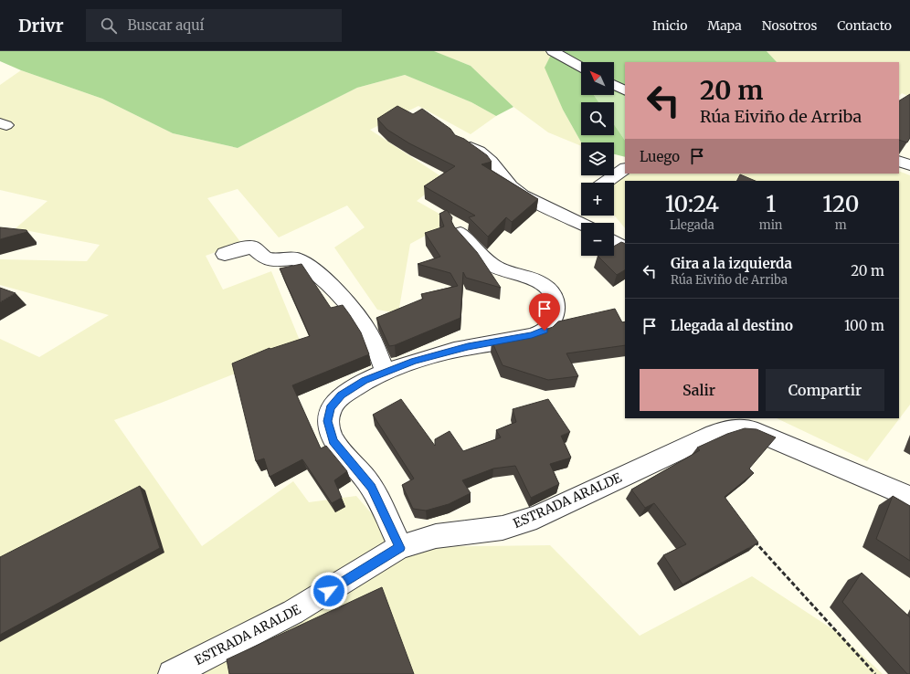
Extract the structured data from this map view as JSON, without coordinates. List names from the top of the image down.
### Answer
{
  "streets": {
    "street": ["ESTRADA ARALDE"]
  },
  "north": "top left",
  "page": {
    "header": "Drivr",
    "search": "Buscar aquí",
    "nav": [
      "Inicio",
      "Mapa",
      "Nosotros",
      "Contacto"
    ],
    "map_buttons": ["+", "−"],
    "turn": ["20 m", "Rúa Eiviño de Arriba"],
    "then": "Luego",
    "eta": [
      "10:24",
      "Llegada",
      "1",
      "min",
      "120",
      "m"
    ],
    "list": [
      {
        "name": "Gira a la izquierda",
        "note": "Rúa Eiviño de Arriba",
        "value": "20 m"
      },
      {
        "name": "Llegada al destino",
        "value": "100 m"
      }
    ],
    "buttons": ["Salir", "Compartir"]
  }
}
